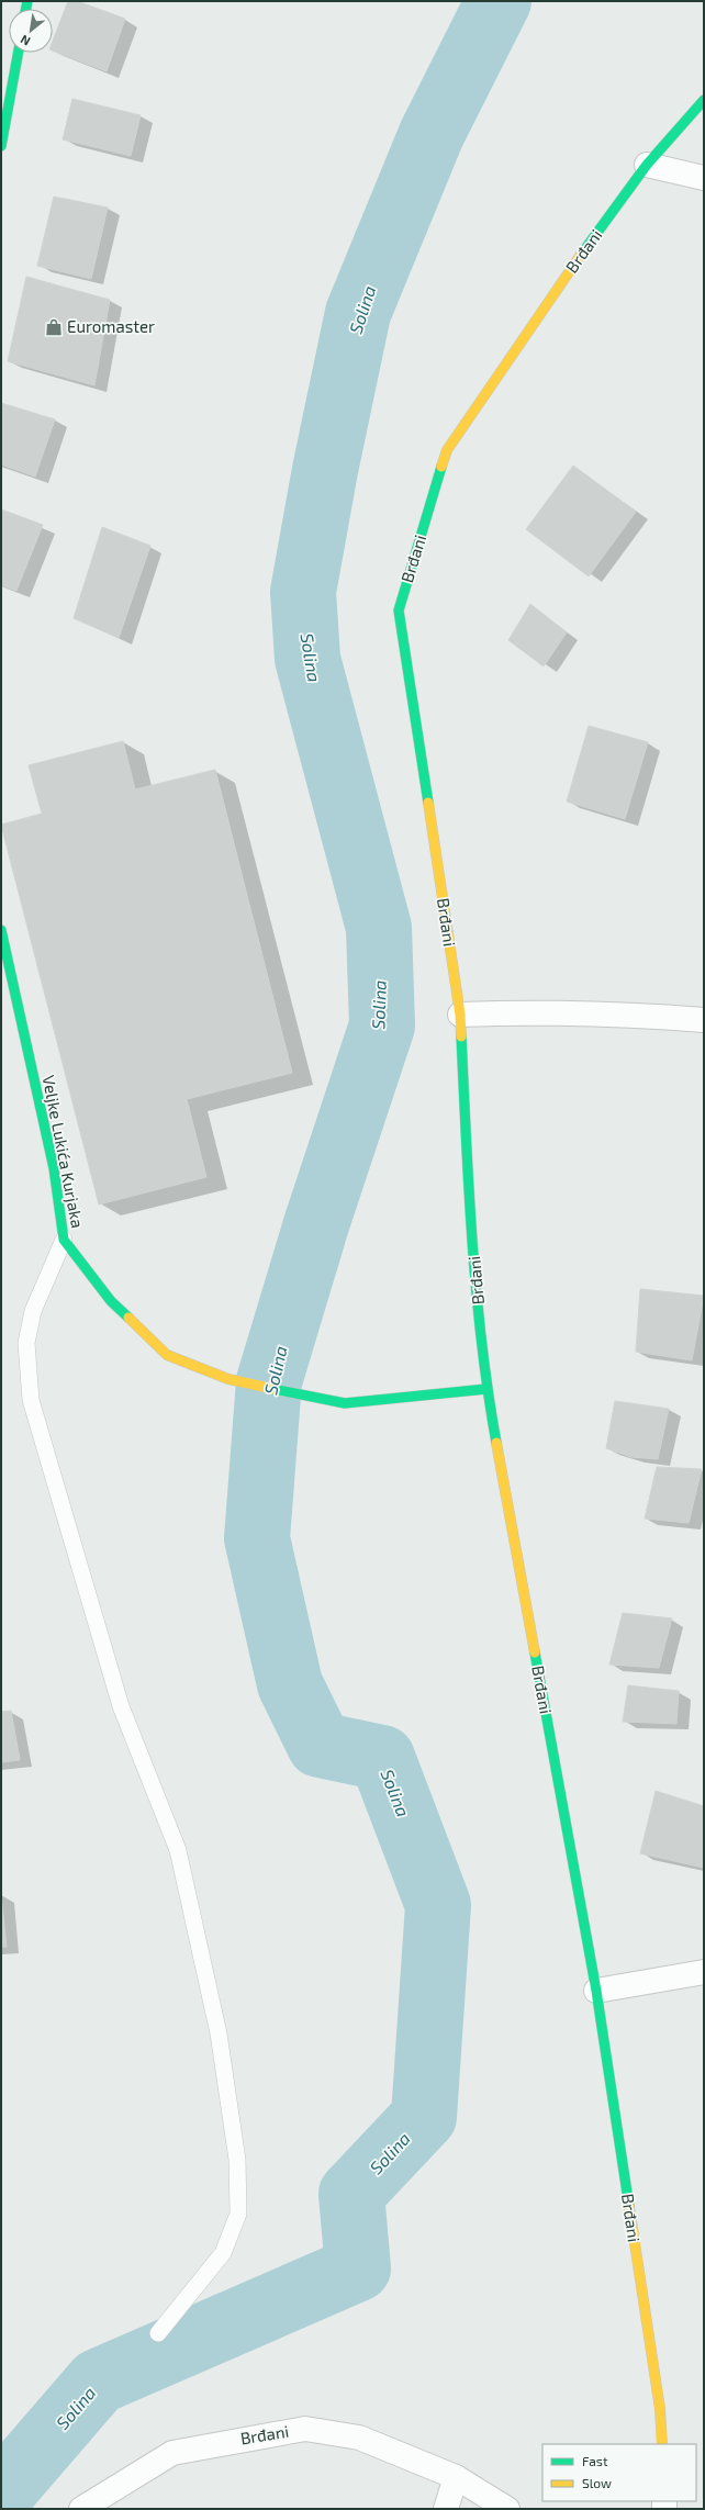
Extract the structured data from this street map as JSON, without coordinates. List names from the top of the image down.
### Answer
{
  "streets": {
    "street": ["Brđani", "Veljke Lukića Kurjaka"]
  },
  "crossings": [
    ["Brđani", "Veljke Lukića Kurjaka"]
  ],
  "water": ["Solina"],
  "places": {
    "shop": ["Euromaster"]
  },
  "legend": ["Fast", "Slow"],
  "north": "bottom left"
}
